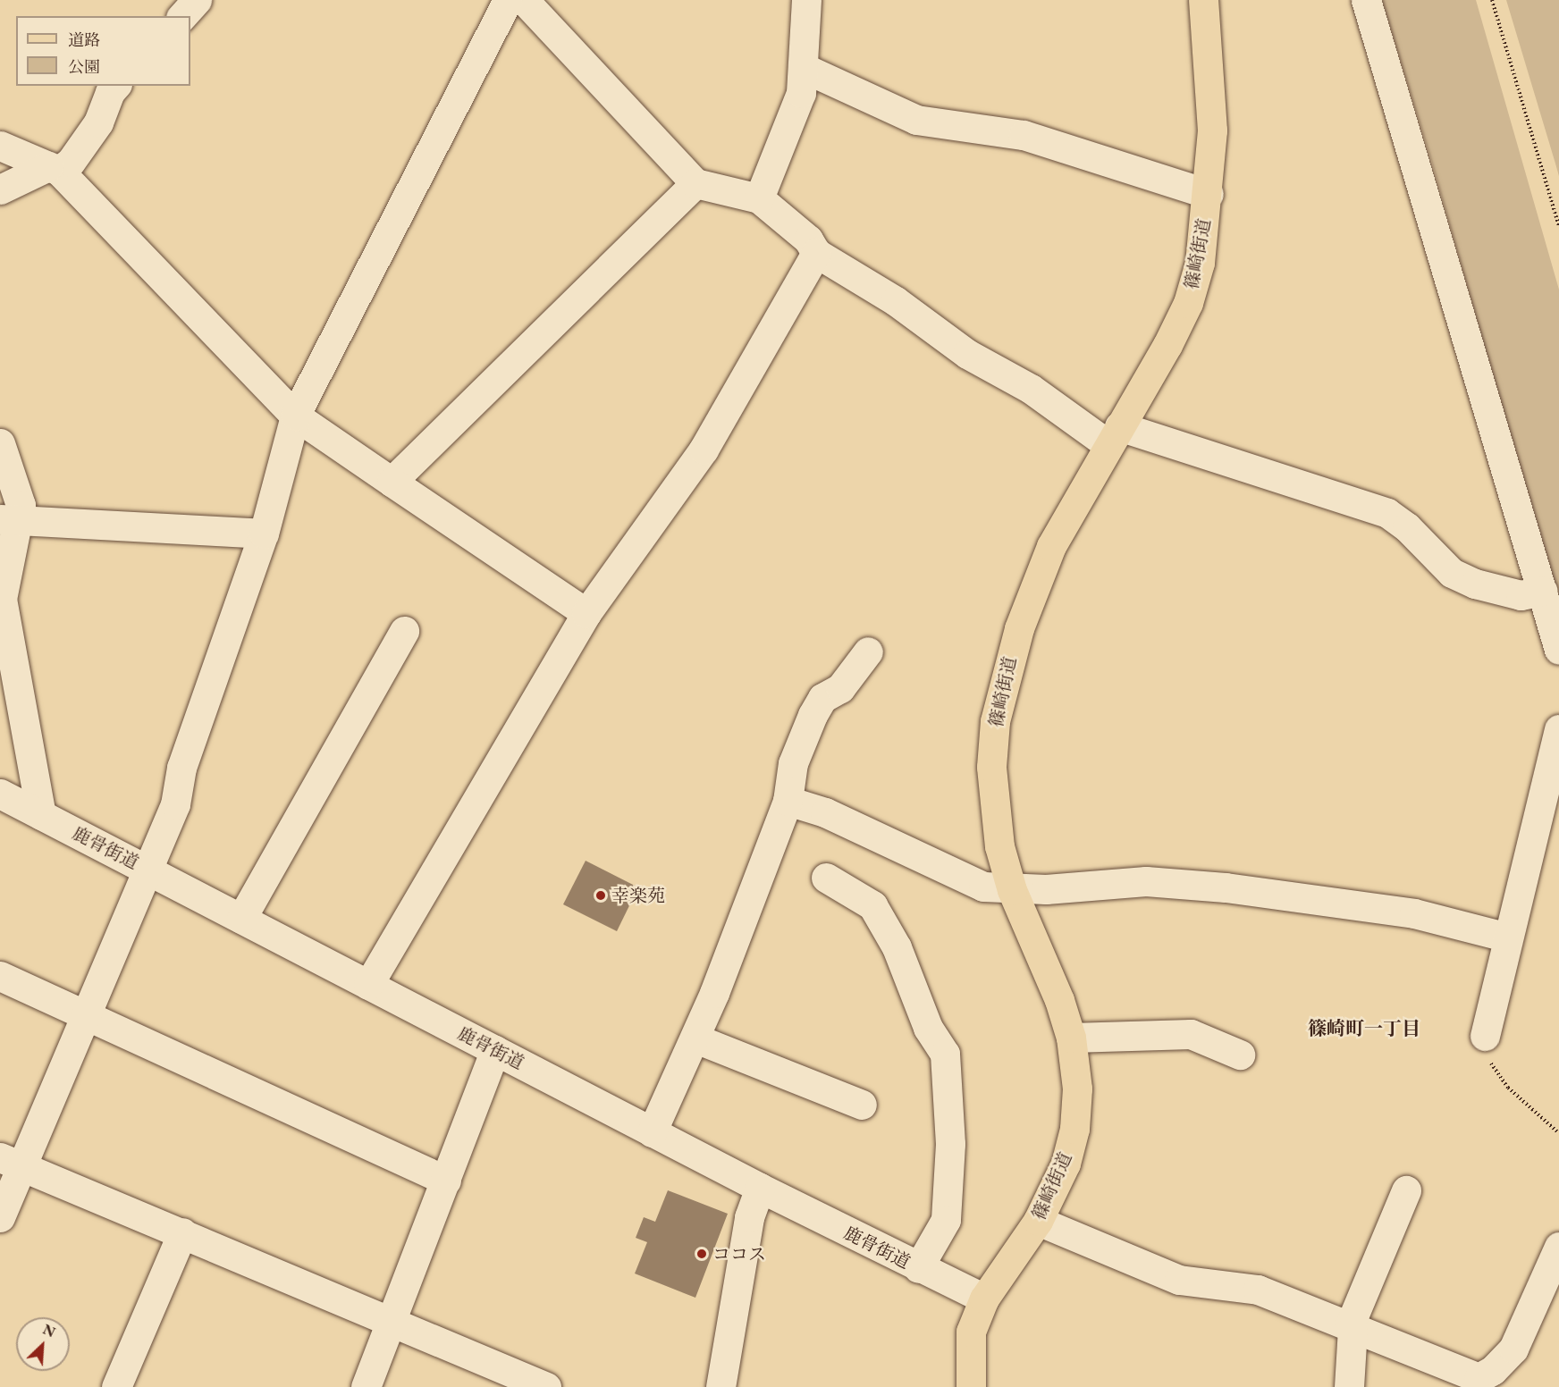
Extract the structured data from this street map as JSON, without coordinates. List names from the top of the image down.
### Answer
{
  "streets": {
    "main road": ["篠崎街道"],
    "street": ["鹿骨街道"]
  },
  "crossings": [
    ["篠崎街道", "鹿骨街道"]
  ],
  "districts": ["篠崎町一丁目"],
  "places": ["幸楽苑", "ココス"],
  "legend": ["道路", "公園"],
  "north": "top right"
}
